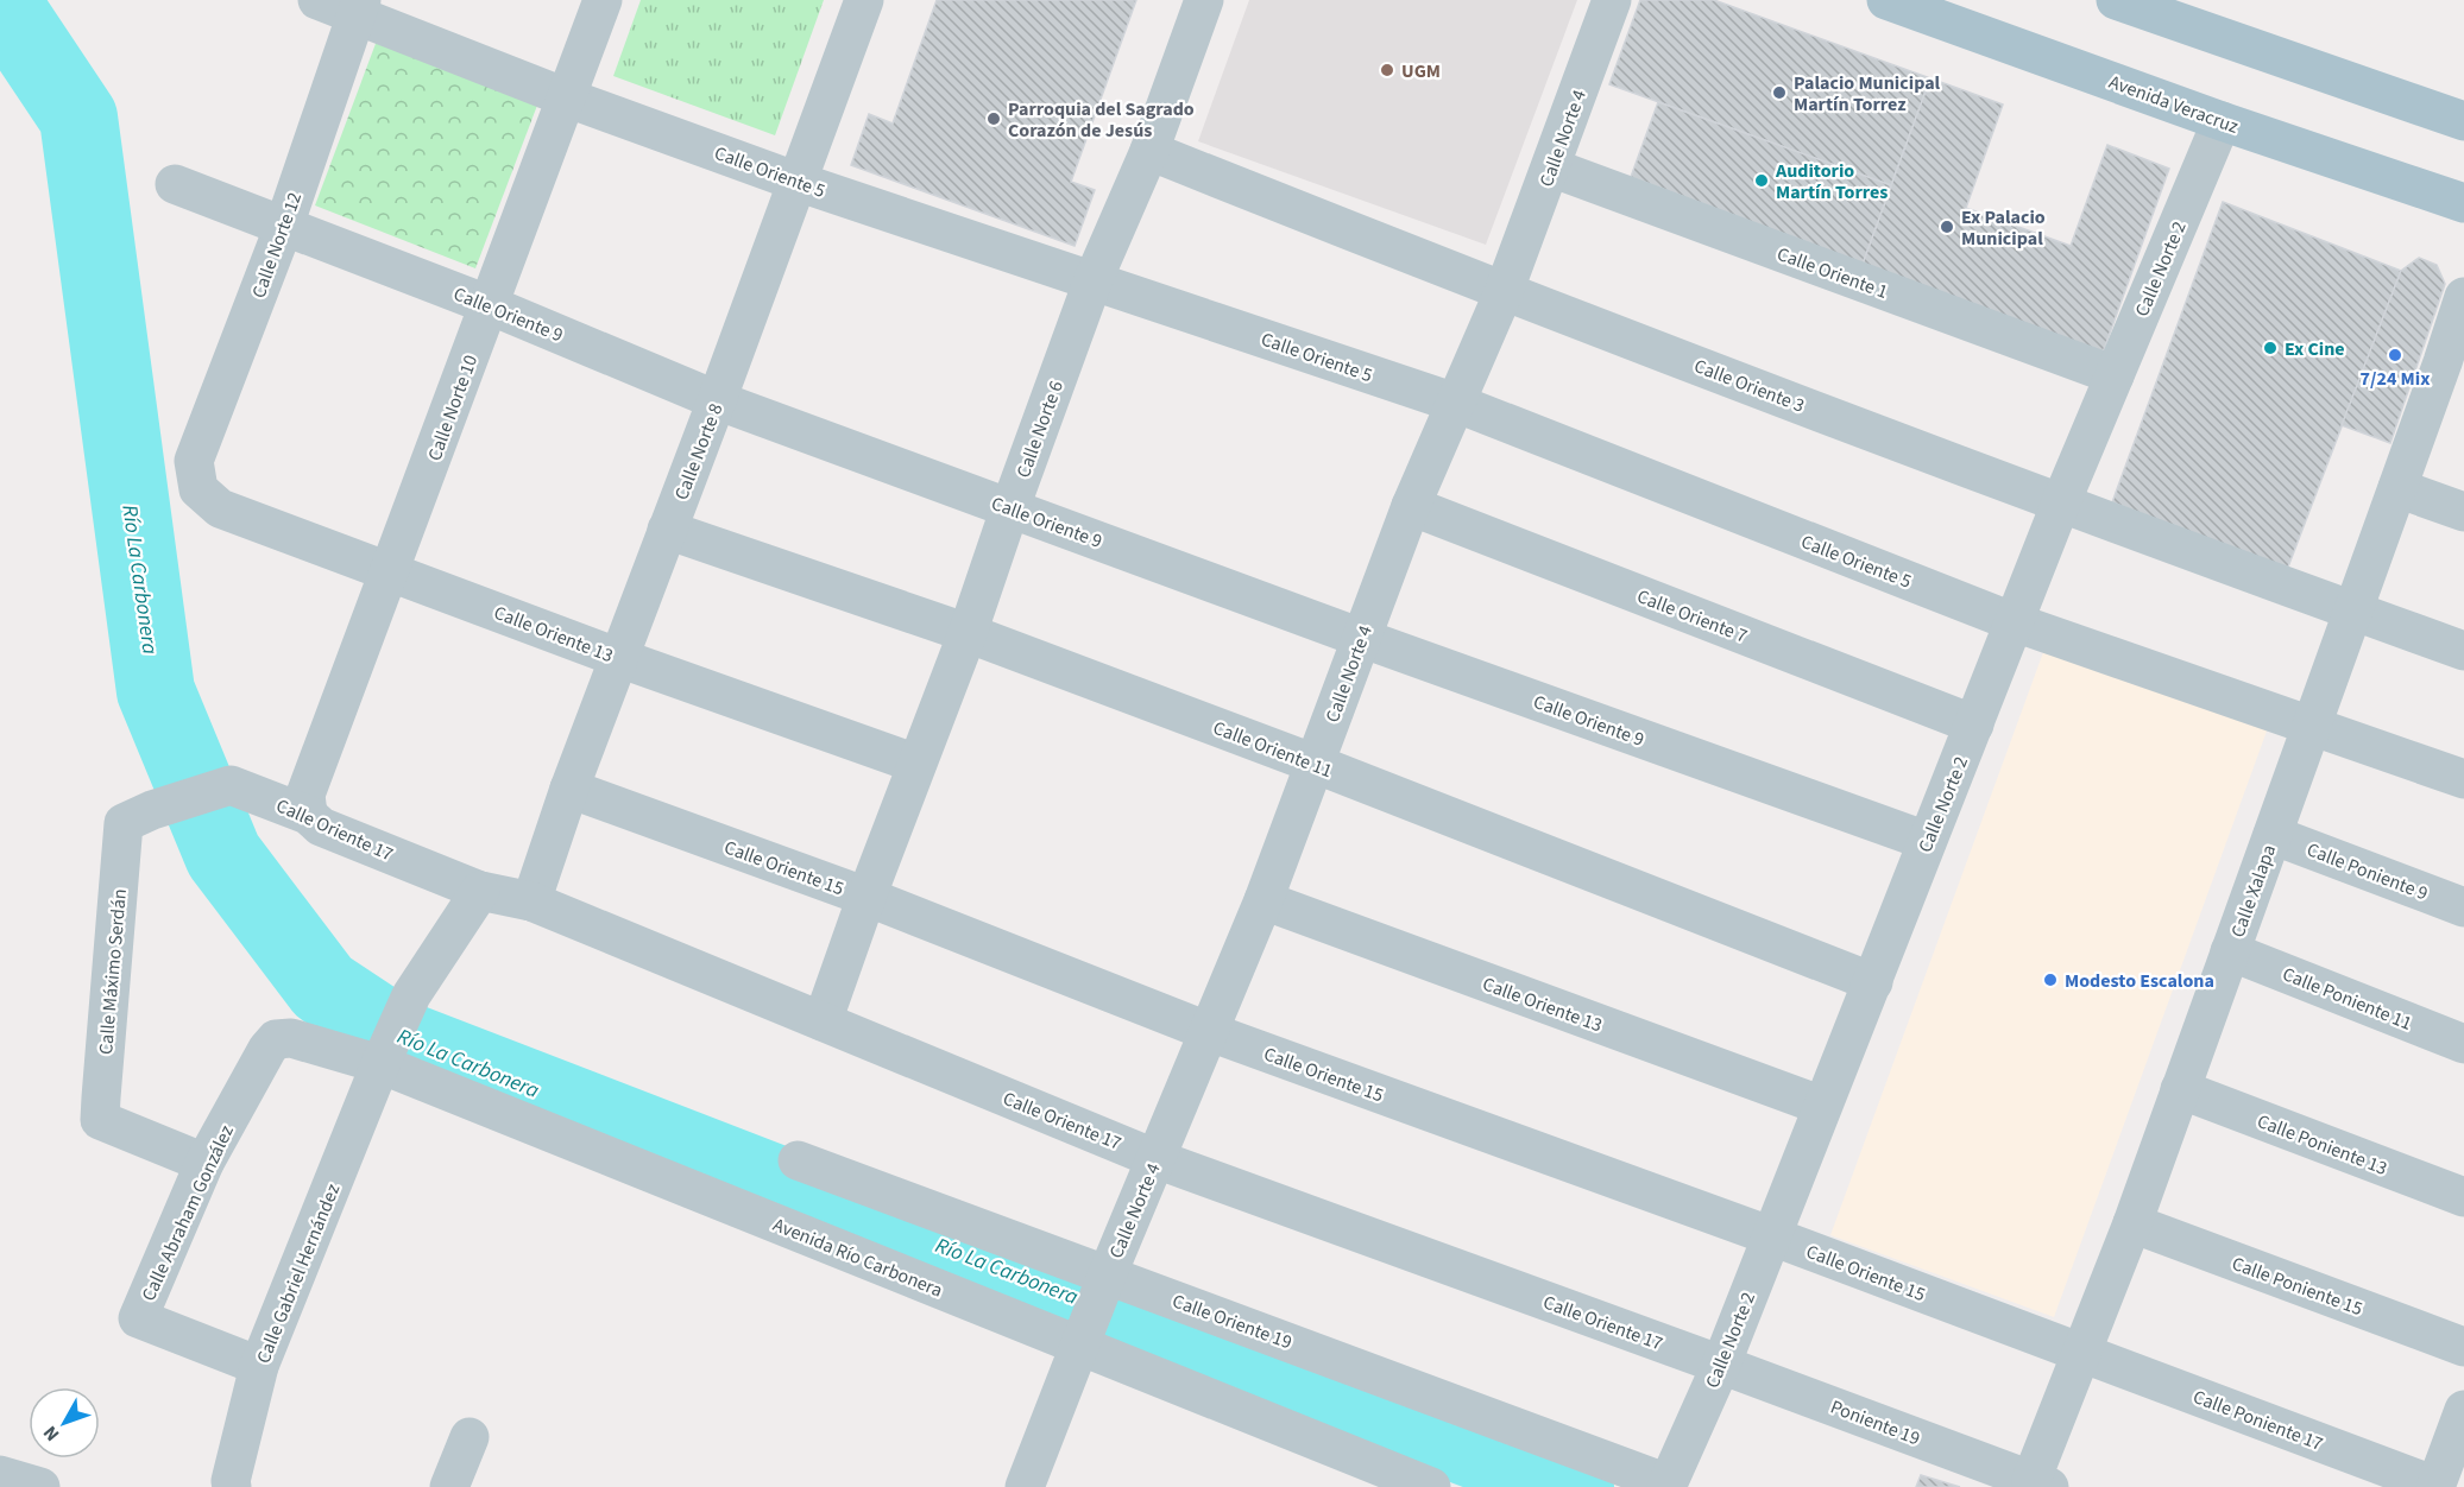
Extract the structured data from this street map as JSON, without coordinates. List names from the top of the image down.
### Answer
{
  "streets": {
    "main road": ["Avenida Veracruz"],
    "street": [
      "Calle Norte 4",
      "Calle Oriente 5",
      "Calle Norte 12",
      "Calle Norte 2",
      "Calle Oriente 1",
      "Calle Oriente 9",
      "Calle Oriente 3",
      "Calle Norte 10",
      "Calle Norte 6",
      "Calle Norte 8",
      "Calle Oriente 7",
      "Calle Oriente 13",
      "Calle Oriente 11",
      "Calle Oriente 17",
      "Calle Oriente 15",
      "Calle Poniente 9",
      "Calle Xalapa",
      "Calle Máximo Serdán",
      "Calle Poniente 11",
      "Calle Poniente 13",
      "Calle Abraham González",
      "Avenida Río Carbonera",
      "Calle Gabriel Hernández",
      "Calle Poniente 15",
      "Calle Oriente 19",
      "Calle Poniente 17",
      "Poniente 19"
    ]
  },
  "crossings": [
    ["Avenida Veracruz", "Calle Norte 2"],
    ["Calle Norte 4", "Calle Oriente 5"],
    ["Calle Norte 4", "Calle Oriente 1"],
    ["Calle Norte 4", "Calle Oriente 9"],
    ["Calle Norte 4", "Calle Oriente 3"],
    ["Calle Norte 4", "Calle Oriente 7"],
    ["Calle Norte 4", "Calle Oriente 13"],
    ["Calle Norte 4", "Calle Oriente 11"],
    ["Calle Norte 4", "Calle Oriente 17"],
    ["Calle Norte 4", "Calle Oriente 15"],
    ["Calle Norte 4", "Avenida Río Carbonera"],
    ["Calle Norte 4", "Calle Oriente 19"],
    ["Calle Oriente 5", "Calle Norte 12"],
    ["Calle Oriente 5", "Calle Norte 2"],
    ["Calle Oriente 5", "Calle Norte 10"],
    ["Calle Oriente 5", "Calle Norte 6"],
    ["Calle Oriente 5", "Calle Norte 8"],
    ["Calle Oriente 5", "Calle Xalapa"],
    ["Calle Norte 12", "Calle Oriente 9"],
    ["Calle Norte 12", "Calle Oriente 13"],
    ["Calle Norte 2", "Calle Oriente 1"],
    ["Calle Norte 2", "Calle Oriente 9"],
    ["Calle Norte 2", "Calle Oriente 3"],
    ["Calle Norte 2", "Calle Oriente 7"],
    ["Calle Norte 2", "Calle Oriente 13"],
    ["Calle Norte 2", "Calle Oriente 11"],
    ["Calle Norte 2", "Calle Oriente 17"],
    ["Calle Norte 2", "Calle Oriente 15"],
    ["Calle Norte 2", "Calle Oriente 19"],
    ["Calle Norte 2", "Poniente 19"],
    ["Calle Oriente 9", "Calle Norte 10"],
    ["Calle Oriente 9", "Calle Norte 6"],
    ["Calle Oriente 9", "Calle Norte 8"],
    ["Calle Oriente 3", "Calle Norte 6"],
    ["Calle Oriente 3", "Calle Xalapa"],
    ["Calle Norte 10", "Calle Oriente 13"],
    ["Calle Norte 10", "Calle Oriente 17"],
    ["Calle Norte 6", "Calle Oriente 13"],
    ["Calle Norte 6", "Calle Oriente 11"],
    ["Calle Norte 6", "Calle Oriente 17"],
    ["Calle Norte 6", "Calle Oriente 15"],
    ["Calle Norte 8", "Calle Oriente 13"],
    ["Calle Norte 8", "Calle Oriente 11"],
    ["Calle Norte 8", "Calle Oriente 17"],
    ["Calle Norte 8", "Calle Oriente 15"],
    ["Calle Oriente 17", "Calle Máximo Serdán"],
    ["Calle Oriente 17", "Poniente 19"],
    ["Calle Oriente 15", "Calle Xalapa"],
    ["Calle Oriente 15", "Calle Poniente 17"],
    ["Calle Poniente 9", "Calle Xalapa"],
    ["Calle Xalapa", "Calle Poniente 11"],
    ["Calle Xalapa", "Calle Poniente 13"],
    ["Calle Xalapa", "Calle Poniente 15"],
    ["Calle Xalapa", "Calle Poniente 17"],
    ["Calle Xalapa", "Poniente 19"],
    ["Calle Máximo Serdán", "Calle Abraham González"],
    ["Calle Abraham González", "Avenida Río Carbonera"],
    ["Calle Abraham González", "Calle Gabriel Hernández"],
    ["Avenida Río Carbonera", "Calle Gabriel Hernández"]
  ],
  "water": ["Río La Carbonera"],
  "places": [
    "UGM",
    "Palacio Municipal Martín Torrez",
    "Parroquia del Sagrado Corazón de Jesús",
    "Auditorio Martín Torres",
    "Ex Palacio Municipal",
    "Ex Cine",
    "7/24 Mix",
    "Modesto Escalona"
  ],
  "north": "bottom left"
}
